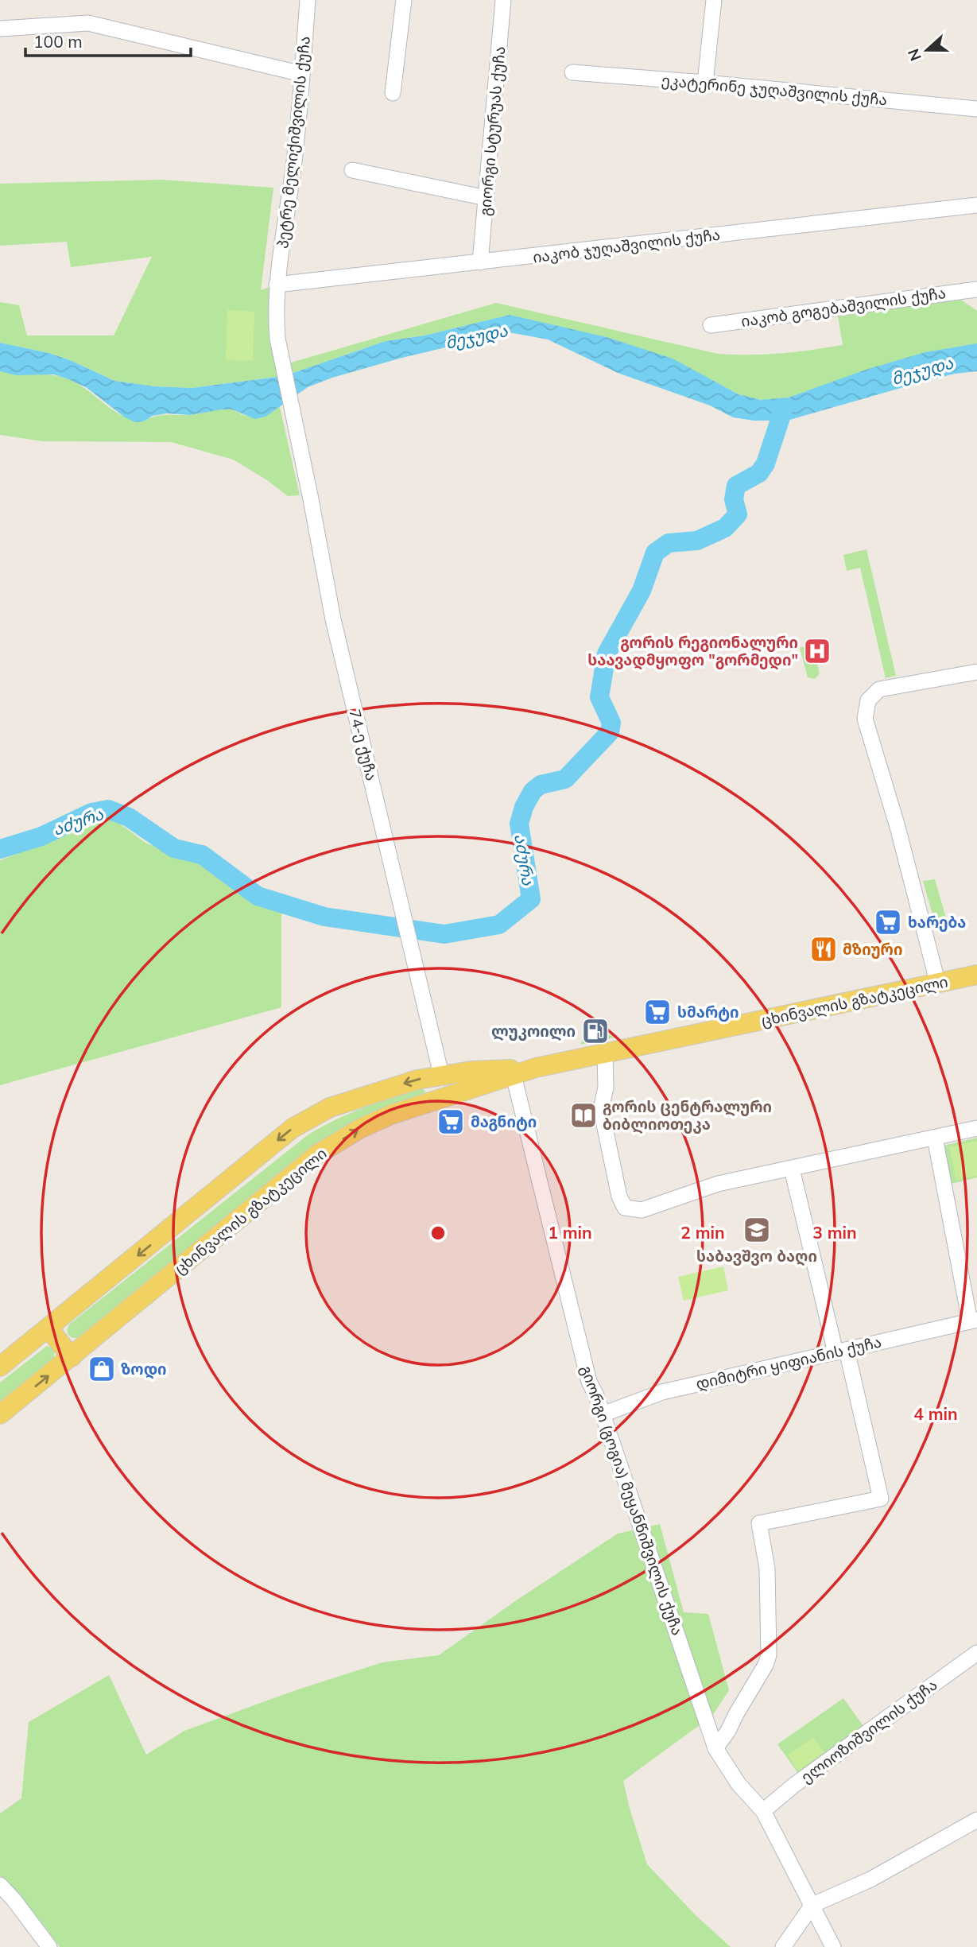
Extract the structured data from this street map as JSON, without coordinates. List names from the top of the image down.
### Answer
{
  "streets": {
    "main road": ["ცხინვალის გზატკეცილი"],
    "street": [
      "ეკატერინე ჯუღაშვილის ქუჩა",
      "გიორგი სტურუას ქუჩა",
      "პეტრე მელიქიშვილის ქუჩა",
      "იაკობ ჯუღაშვილის ქუჩა",
      "იაკობ გოგებაშვილის ქუჩა",
      "74-ე ქუჩა",
      "დიმიტრი ყიფიანის ქუჩა",
      "გიორგი (გოგია) მეყანწიშვილის ქუჩა",
      "ელიოზიშვილის ქუჩა"
    ]
  },
  "crossings": [
    ["გიორგი სტურუას ქუჩა", "იაკობ ჯუღაშვილის ქუჩა"],
    ["პეტრე მელიქიშვილის ქუჩა", "იაკობ ჯუღაშვილის ქუჩა"],
    ["პეტრე მელიქიშვილის ქუჩა", "74-ე ქუჩა"],
    ["იაკობ ჯუღაშვილის ქუჩა", "74-ე ქუჩა"],
    ["74-ე ქუჩა", "ცხინვალის გზატკეცილი"],
    ["ცხინვალის გზატკეცილი", "გიორგი (გოგია) მეყანწიშვილის ქუჩა"],
    ["დიმიტრი ყიფიანის ქუჩა", "გიორგი (გოგია) მეყანწიშვილის ქუჩა"],
    ["გიორგი (გოგია) მეყანწიშვილის ქუჩა", "ელიოზიშვილის ქუჩა"]
  ],
  "water": ["მეჯუდა", "აძურა"],
  "places": {
    "hospital": ["გორის რეგიონალური საავადმყოფო \"გორმედი\""],
    "supermarket": ["ხარება", "სმარტი", "მაგნიტი"],
    "restaurant": ["მზიური"],
    "fuel station": ["ლუკოილი"],
    "library": ["გორის ცენტრალური ბიბლიოთეკა"],
    "school or university": ["საბავშვო ბაღი"],
    "shop": ["ზოდი"]
  },
  "scale_bar": "100 m",
  "north": "left",
  "rings": [
    "1 min",
    "2 min",
    "3 min",
    "4 min"
  ]
}
